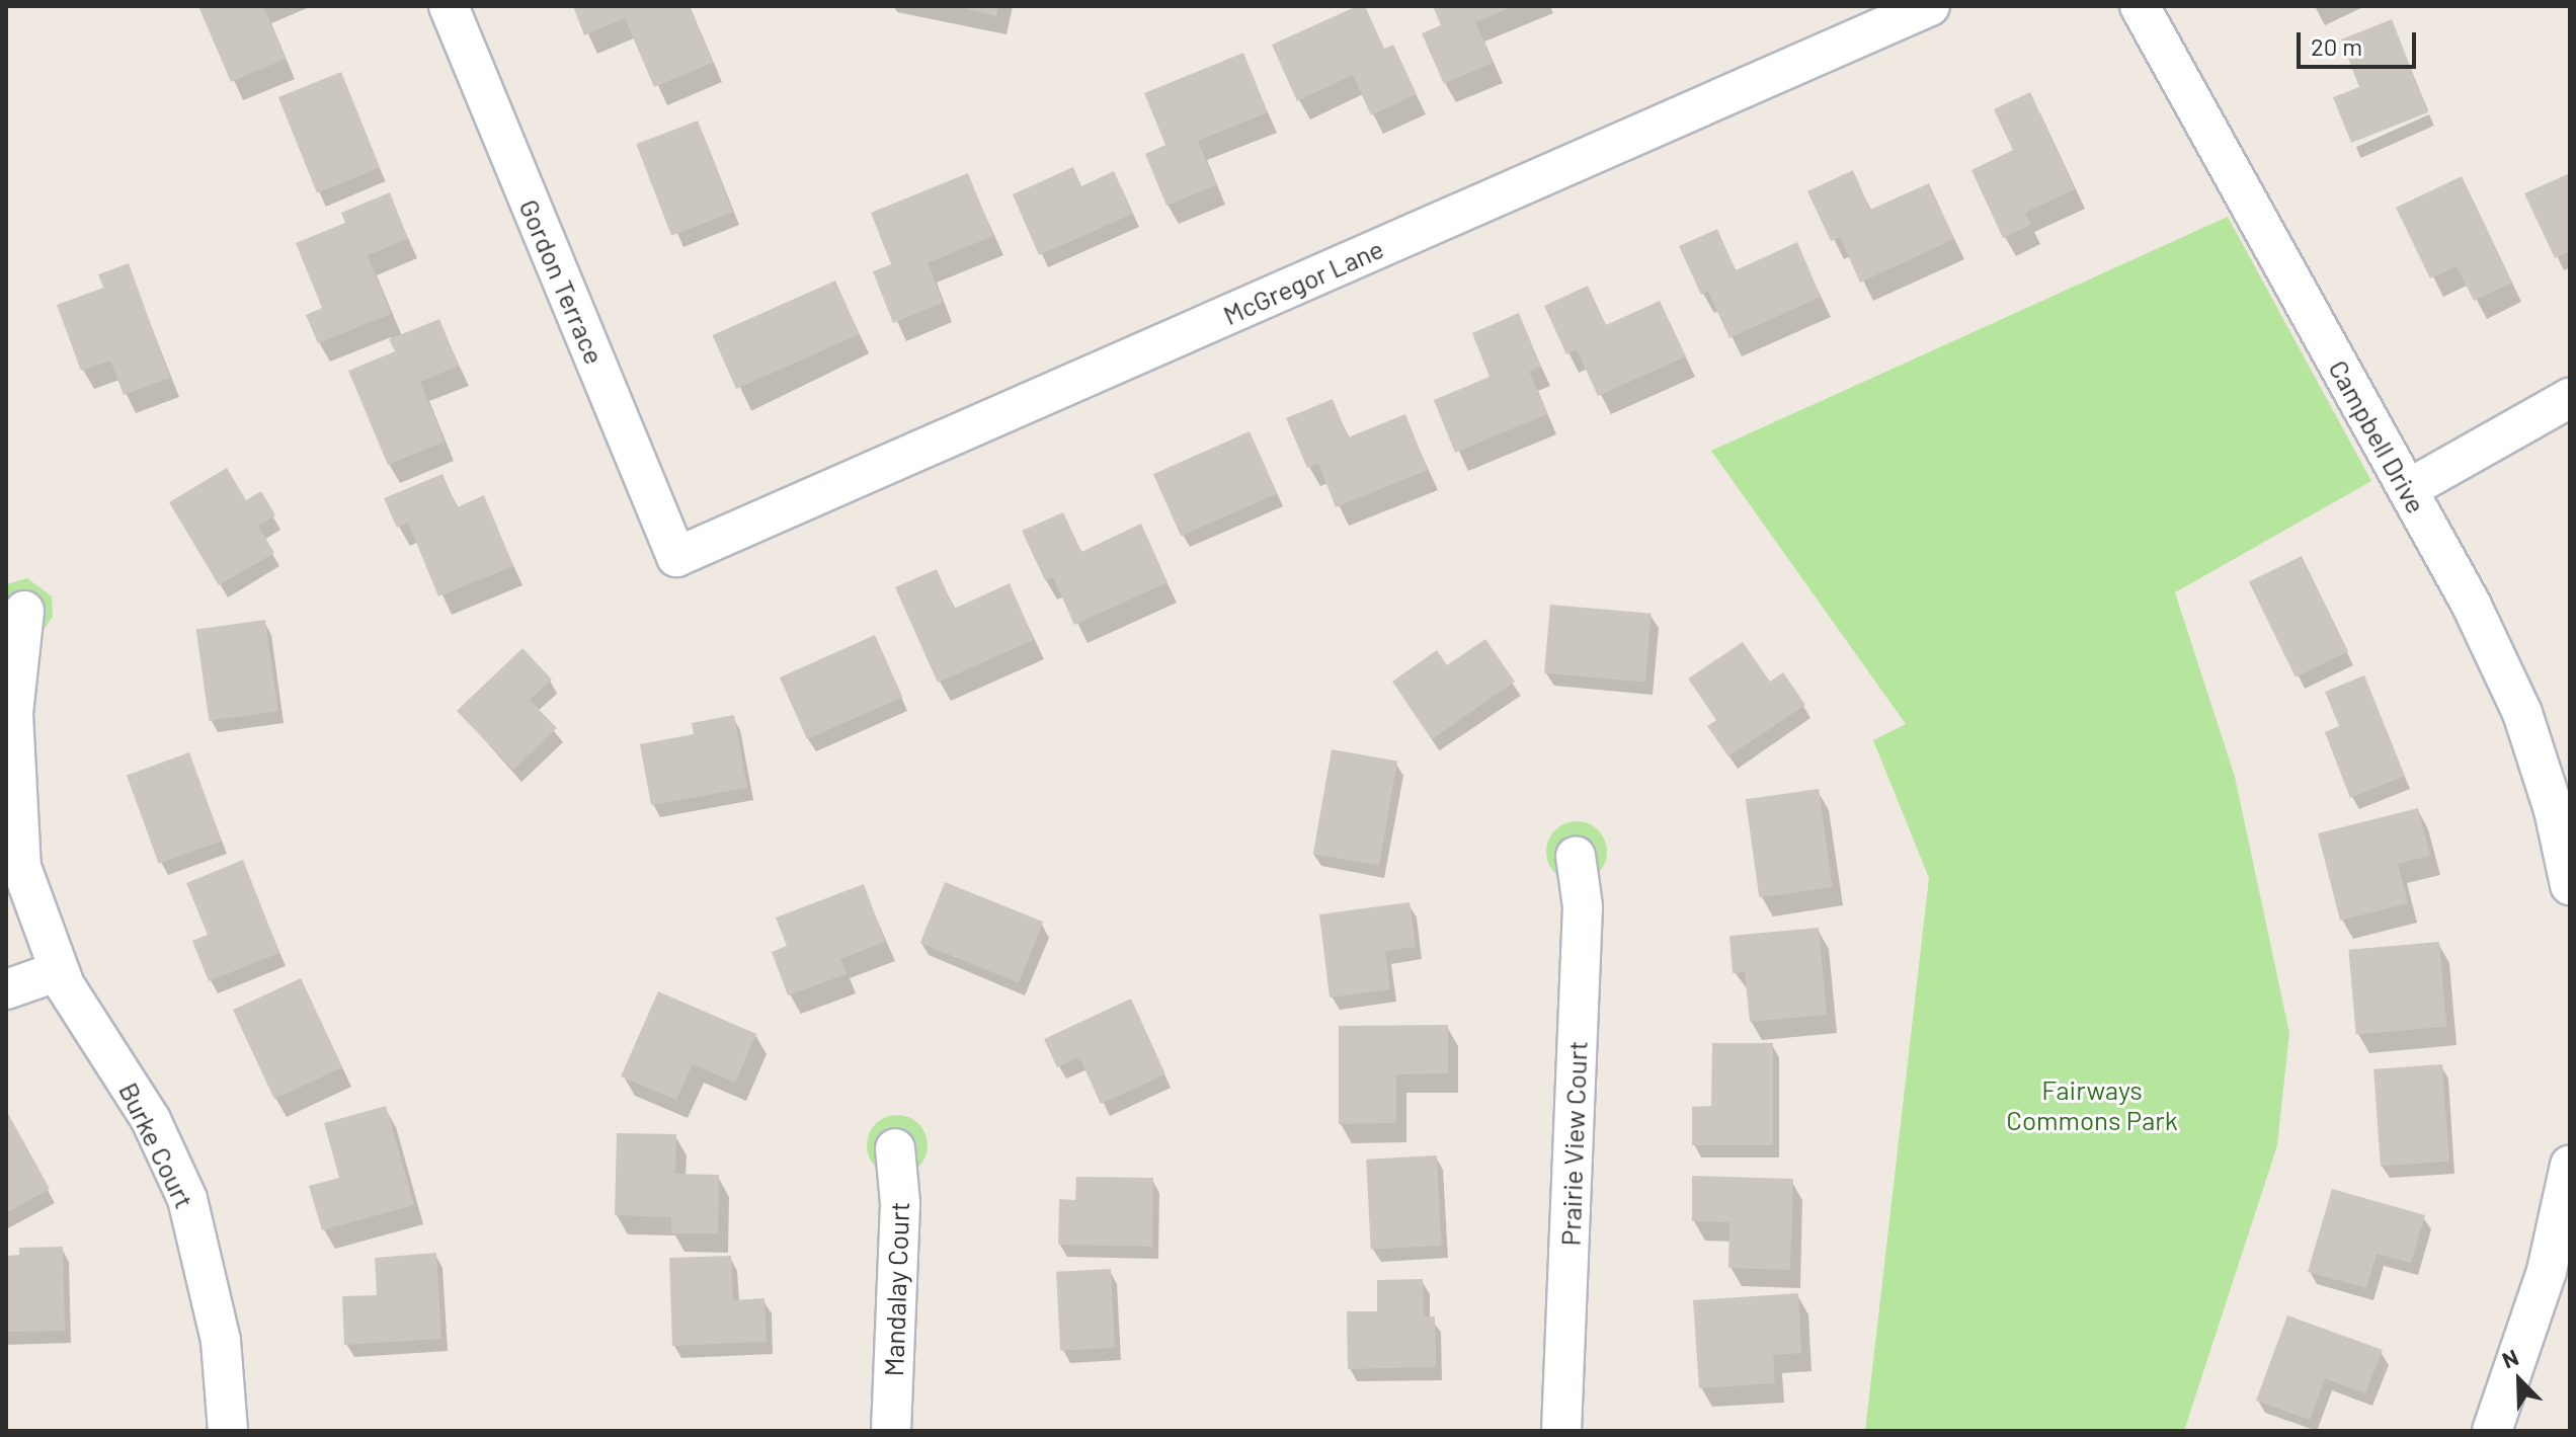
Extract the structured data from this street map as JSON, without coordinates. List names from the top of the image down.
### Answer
{
  "streets": {
    "street": [
      "Gordon Terrace",
      "McGregor Lane",
      "Campbell Drive",
      "Prairie View Court",
      "Burke Court",
      "Mandalay Court"
    ]
  },
  "crossings": [
    ["Gordon Terrace", "McGregor Lane"]
  ],
  "parks": ["Fairways Commons Park"],
  "scale_bar": "20 m",
  "north": "top left"
}
